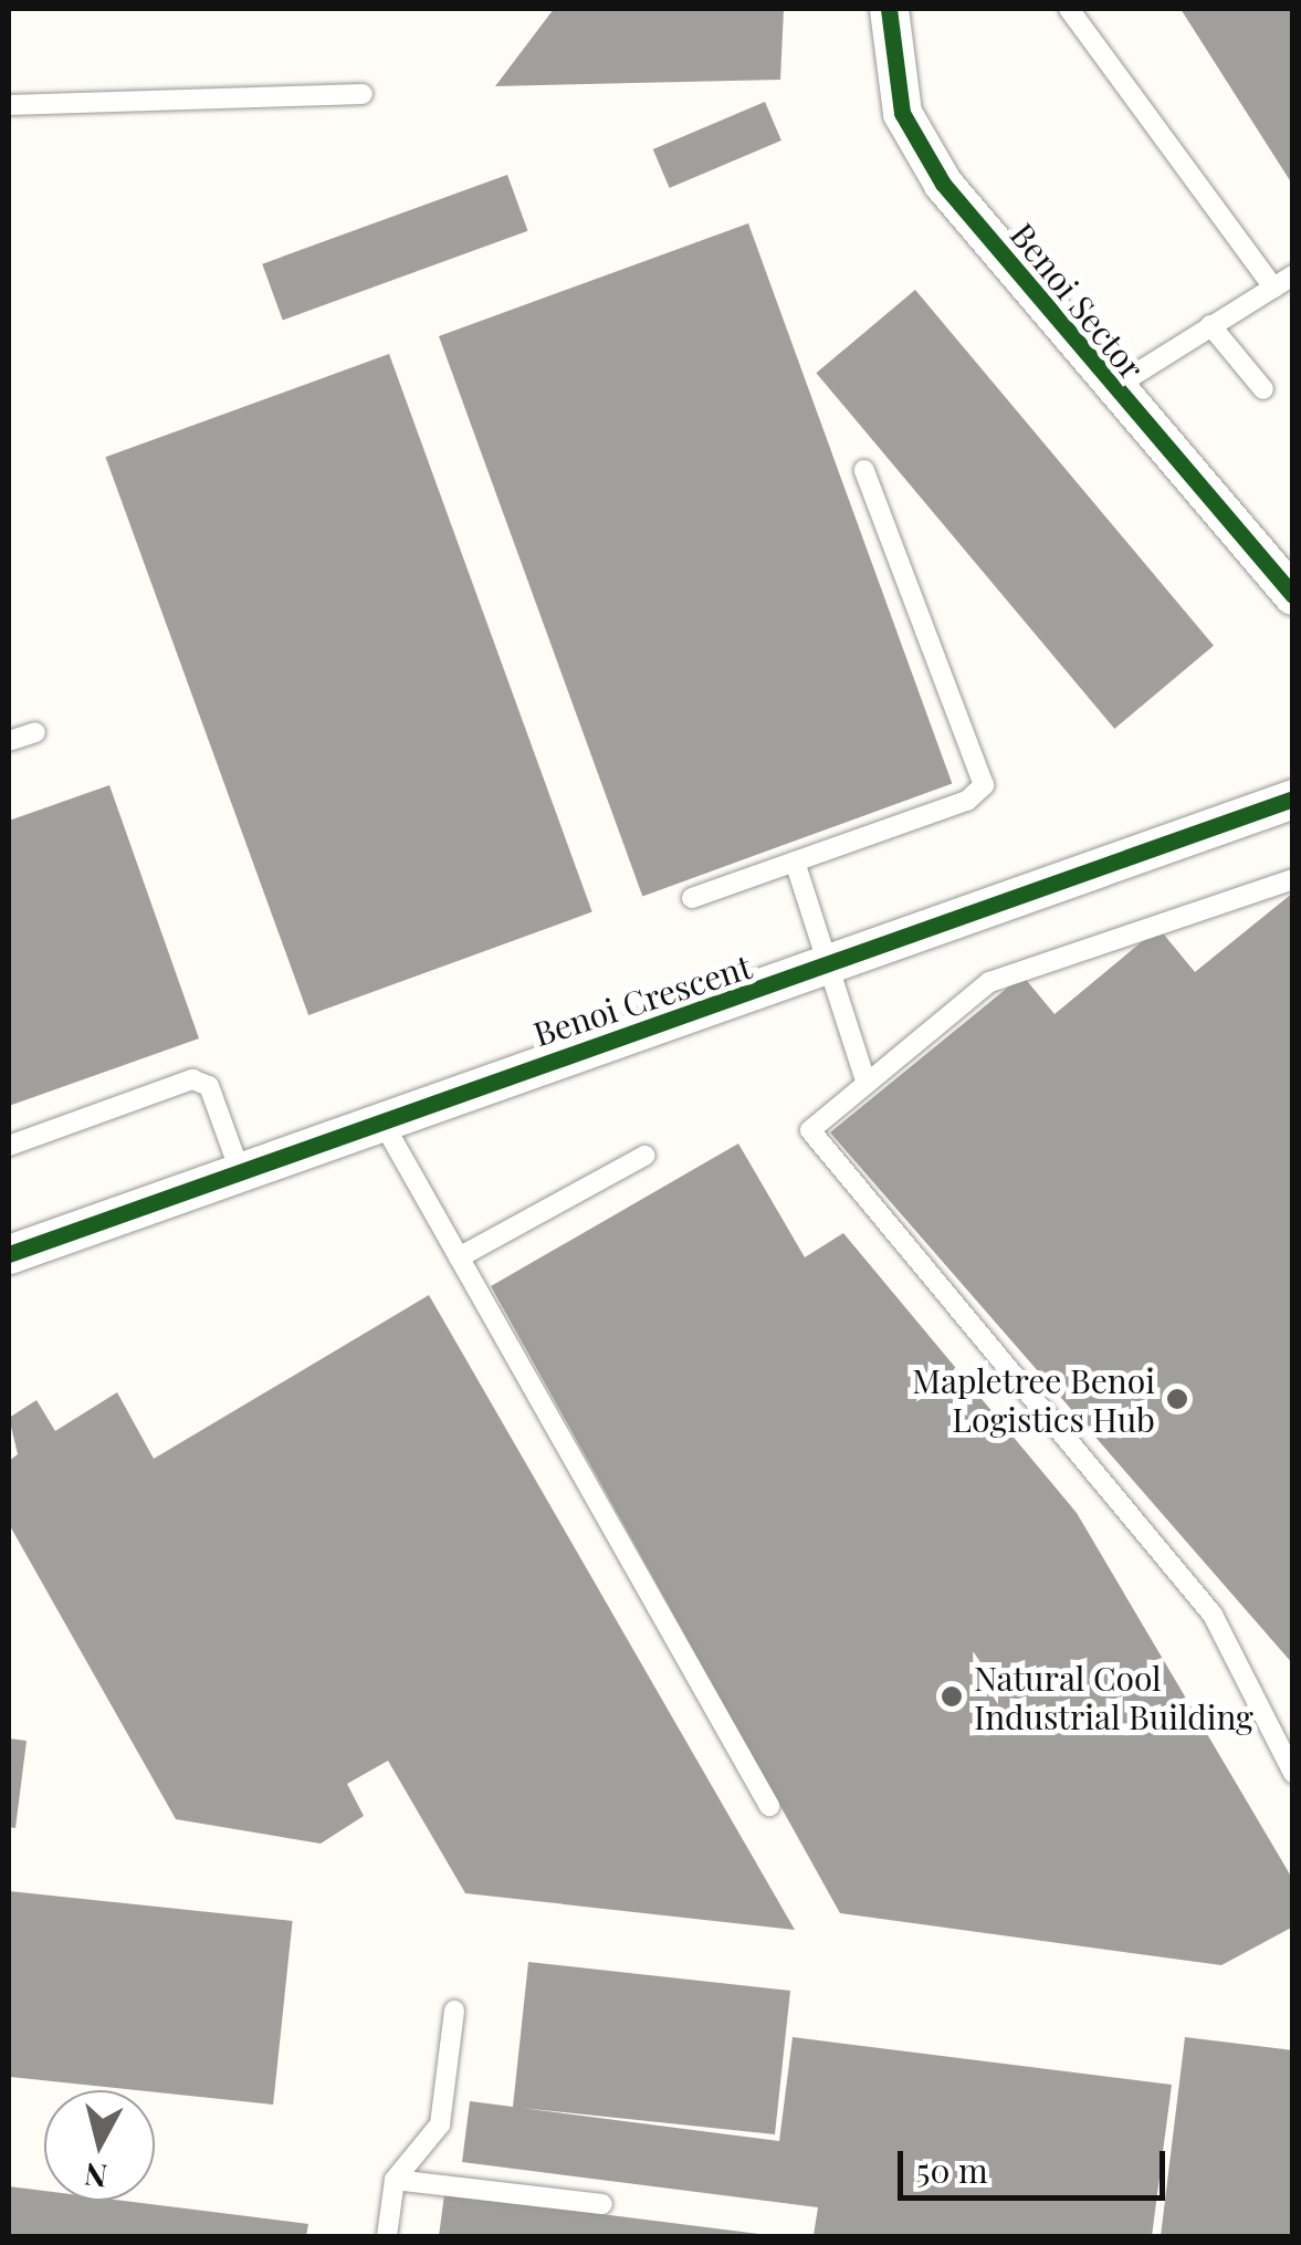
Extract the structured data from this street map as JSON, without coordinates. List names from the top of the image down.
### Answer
{
  "streets": {
    "street": ["Benoi Sector", "Benoi Crescent"]
  },
  "places": ["Mapletree Benoi Logistics Hub", "Natural Cool Industrial Building"],
  "scale_bar": "50 m",
  "north": "bottom"
}
